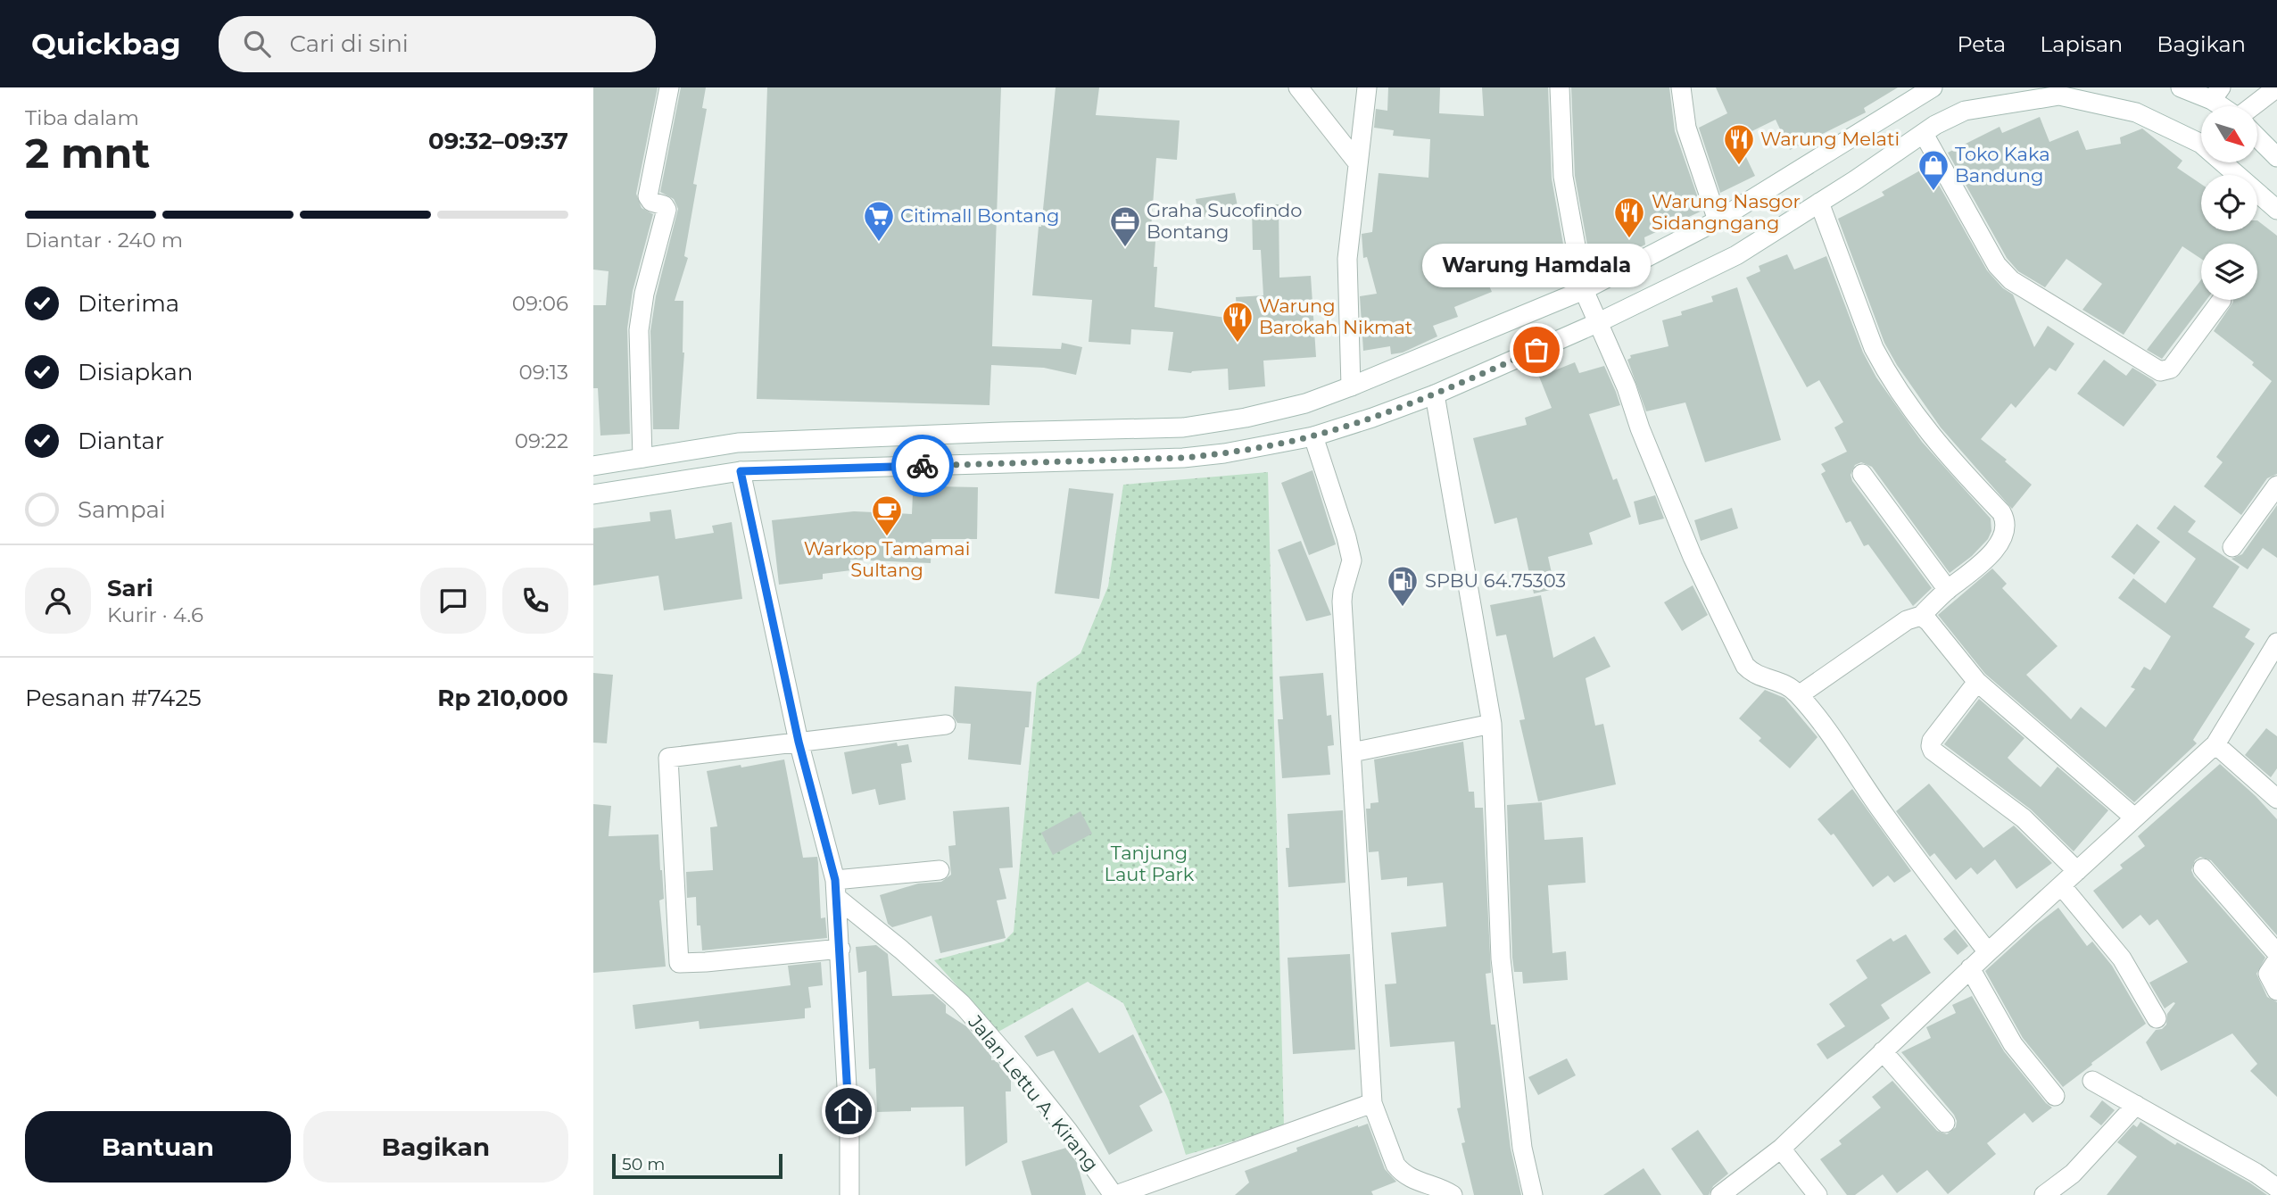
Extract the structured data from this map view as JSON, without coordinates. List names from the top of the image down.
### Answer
{
  "streets": {
    "street": ["Jalan Lettu A. Kirang"]
  },
  "parks": ["Tanjung Laut Park"],
  "places": {
    "restaurant": ["Warung Melati", "Warung Nasgor Sidangngang", "Warung Barokah Nikmat"],
    "shop": ["Toko Kaka Bandung"],
    "supermarket": ["Citimall Bontang"],
    "office": ["Graha Sucofindo Bontang"],
    "other": ["Warung Hamdala"],
    "cafe": ["Warkop Tamamai Sultang"],
    "fuel station": ["SPBU 64.75303"]
  },
  "scale_bar": "50 m",
  "north": "bottom right",
  "page": {
    "header": "Quickbag",
    "search": "Cari di sini",
    "nav": ["Peta", "Lapisan", "Bagikan"],
    "heading": ["2 mnt", "Tiba dalam", "09:32–09:37"],
    "panel": [
      "Sari",
      "Kurir · 4.6",
      "Pesanan #7425",
      "Rp 210,000"
    ],
    "bar": "Diantar · 240 m",
    "bubble": "Warung Hamdala",
    "list": [
      ["Diterima", "09:06"],
      ["Disiapkan", "09:13"],
      ["Diantar", "09:22"],
      "Sampai"
    ],
    "buttons": ["Bantuan", "Bagikan"],
    "scale": "50 m"
  }
}
